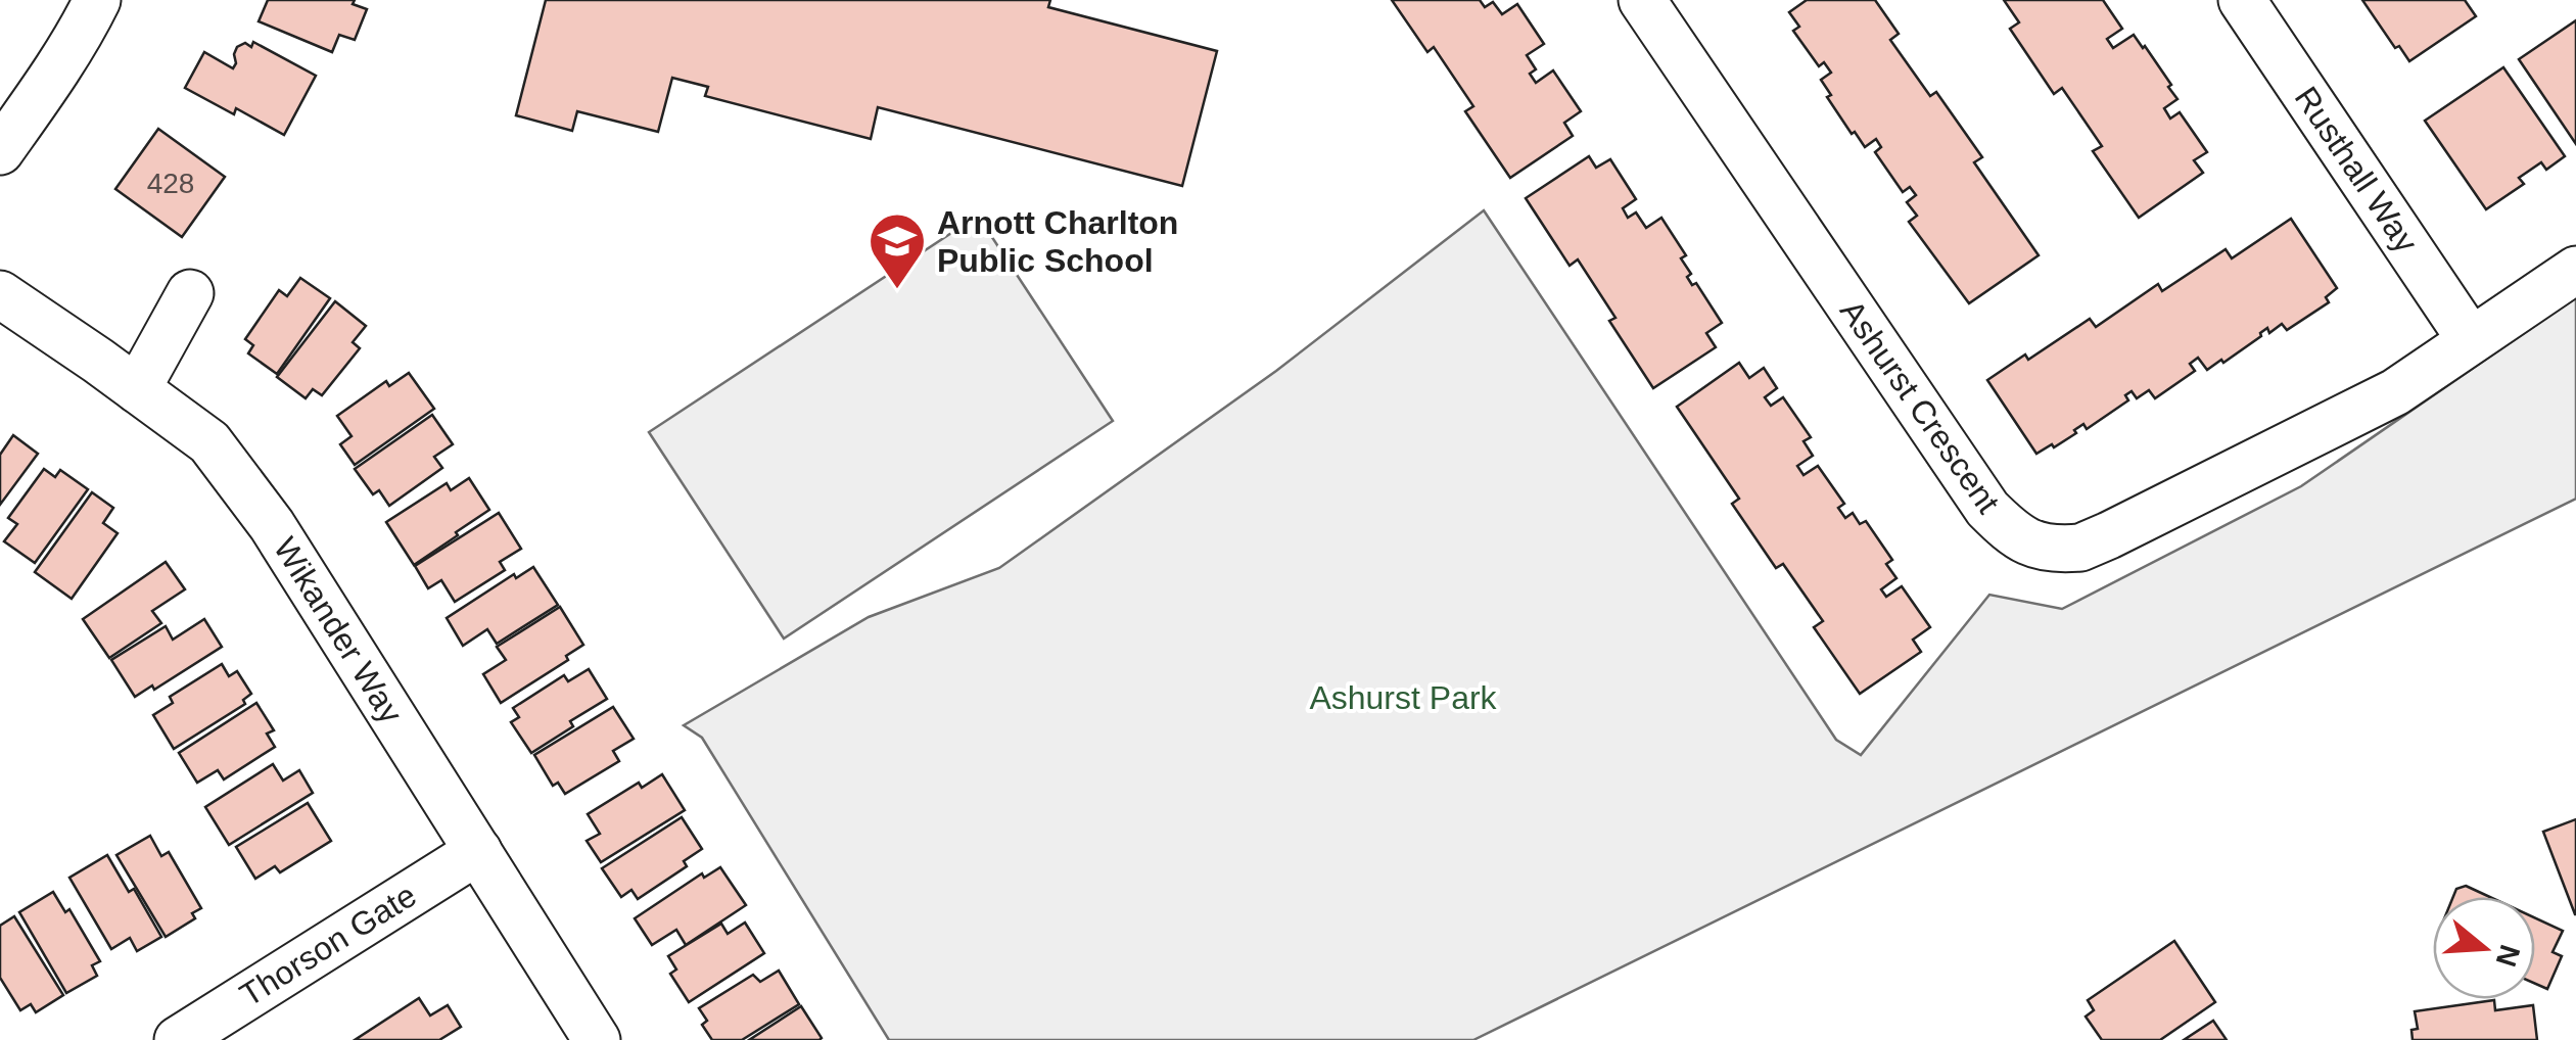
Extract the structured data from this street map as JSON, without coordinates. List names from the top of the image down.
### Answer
{
  "streets": {
    "street": [
      "Rusthall Way",
      "Ashurst Crescent",
      "Wikander Way",
      "Thorson Gate"
    ]
  },
  "crossings": [
    ["Rusthall Way", "Ashurst Crescent"],
    ["Wikander Way", "Thorson Gate"]
  ],
  "parks": ["Ashurst Park"],
  "places": {
    "school or university": ["Arnott Charlton Public School"]
  },
  "house_numbers": ["428"],
  "north": "right"
}
